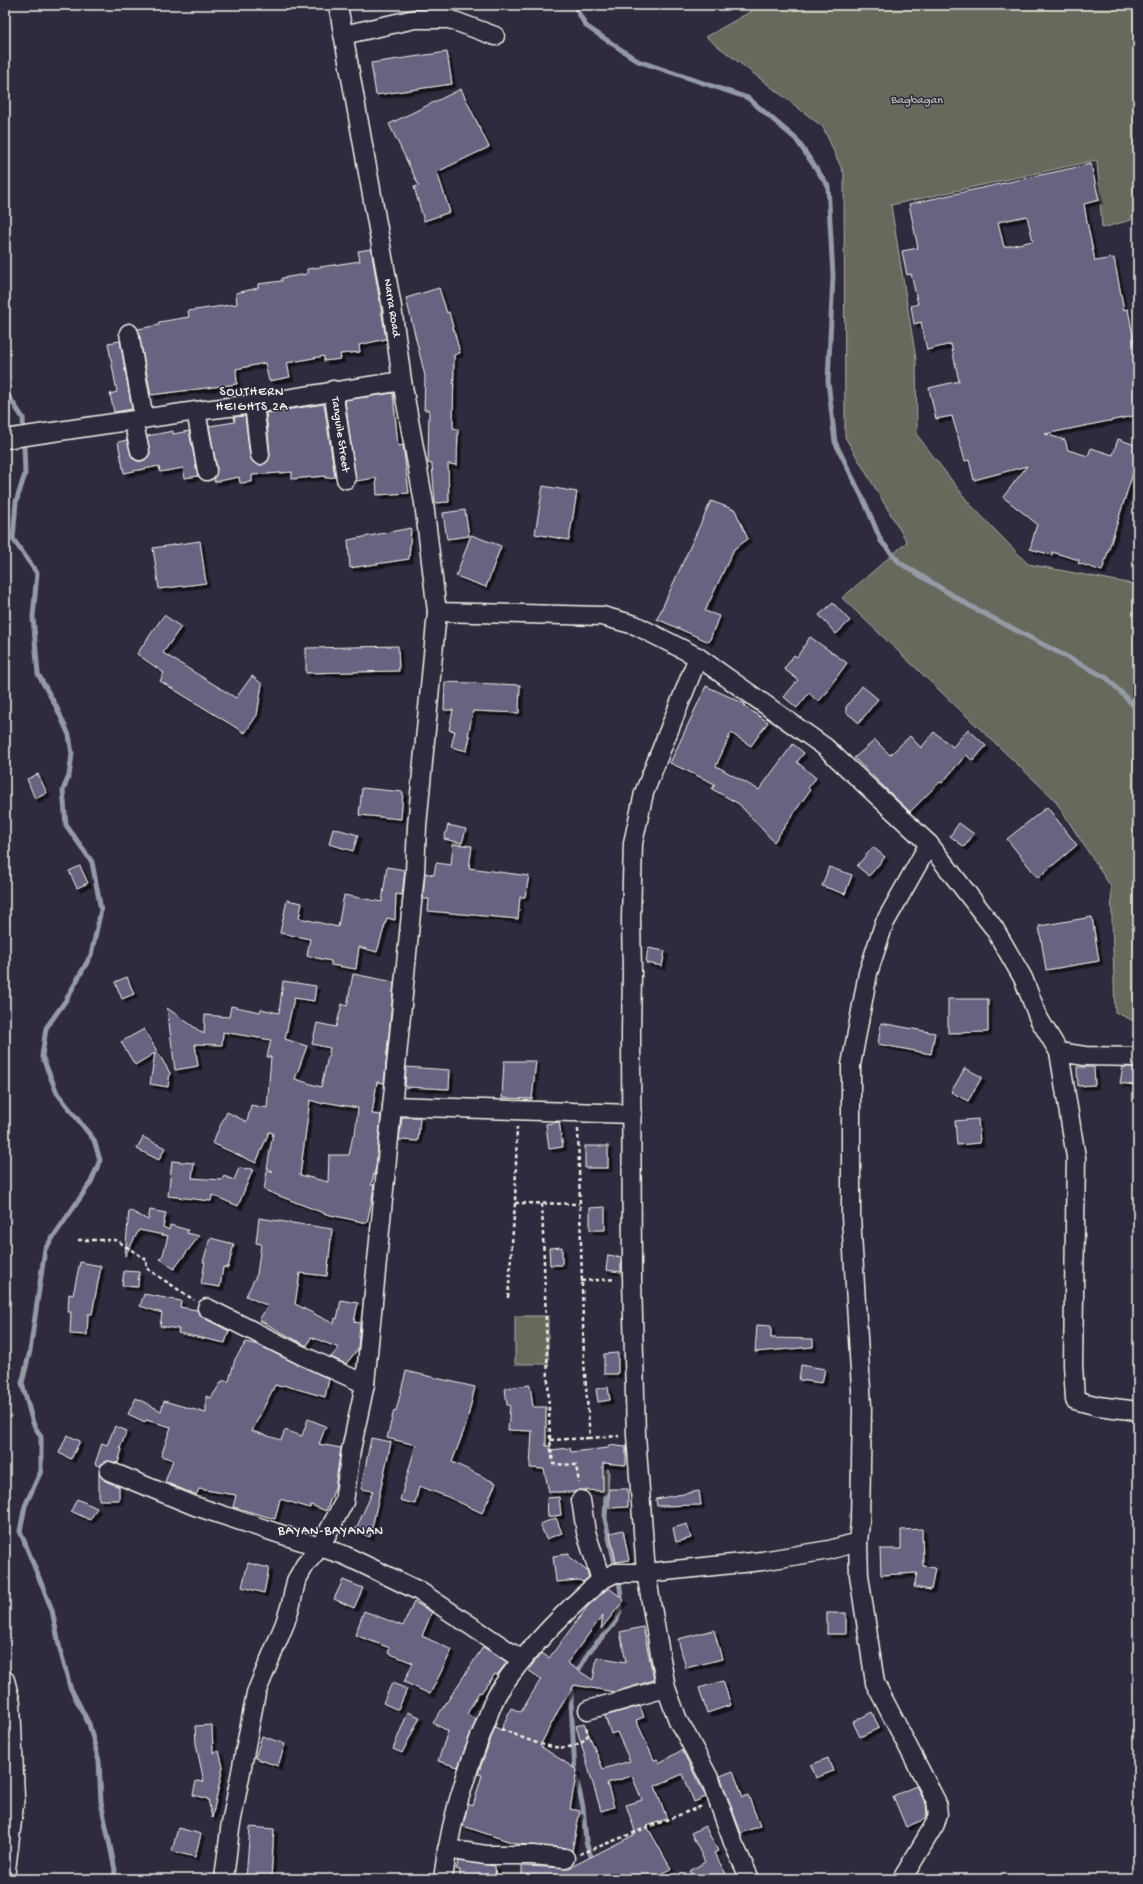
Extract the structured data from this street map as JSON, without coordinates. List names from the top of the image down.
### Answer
{
  "streets": {
    "street": ["Narra Road", "Tanguile Street"]
  },
  "districts": ["SOUTHERN HEIGHTS 2A", "BAYAN-BAYANAN"],
  "parks": ["Bagbagan"]
}
